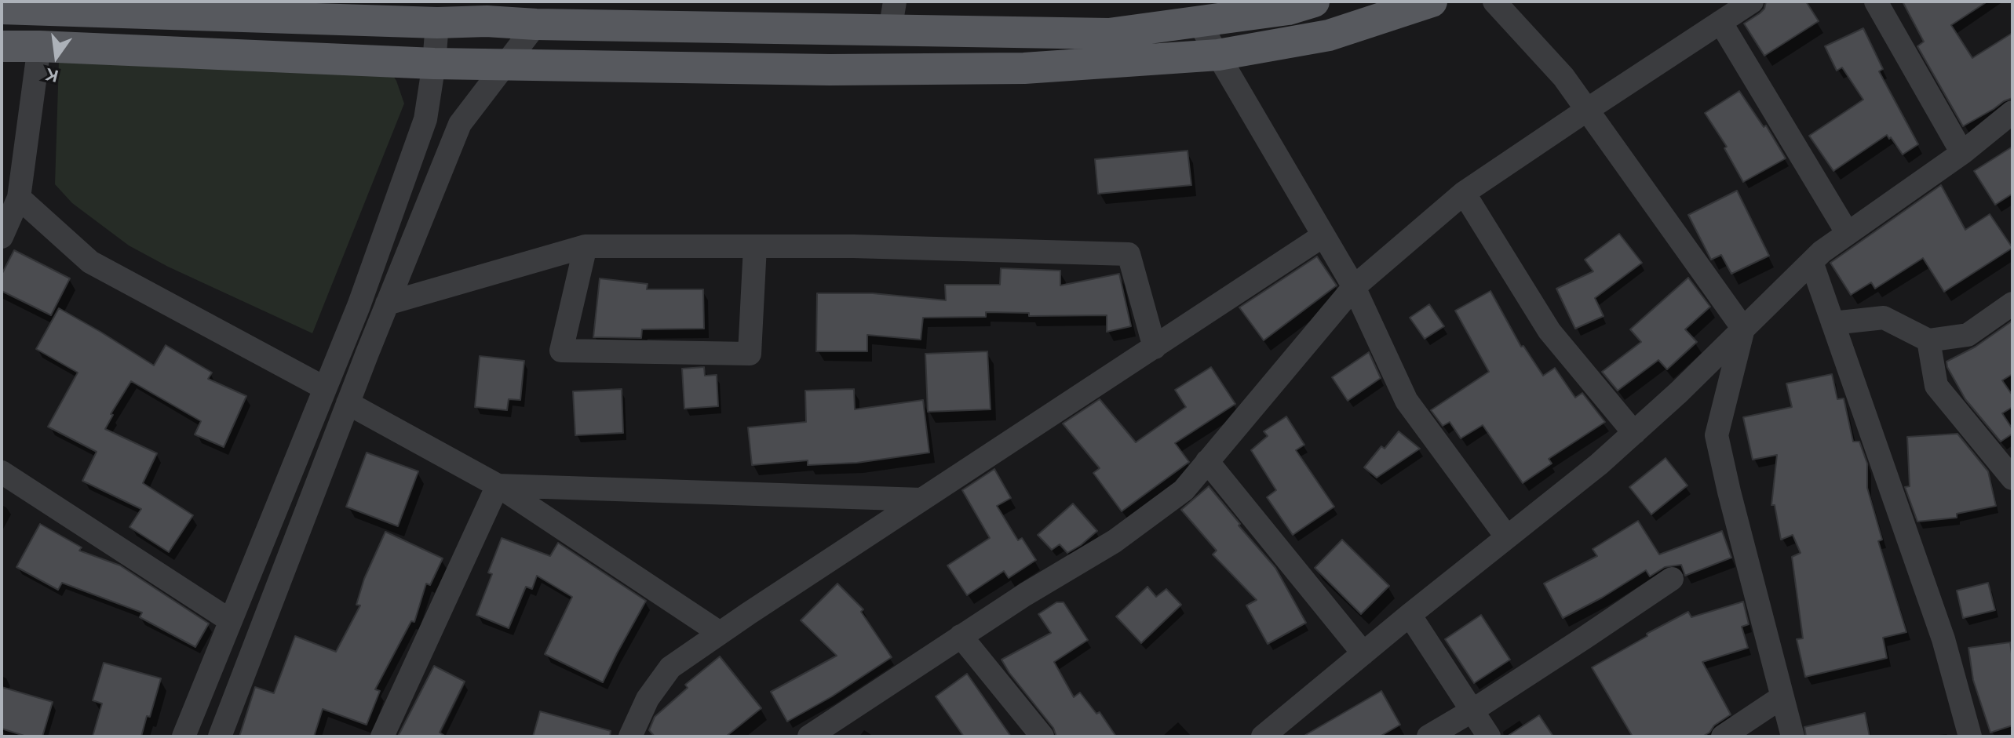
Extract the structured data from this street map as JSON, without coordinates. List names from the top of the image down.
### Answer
{
  "north": "bottom"
}
